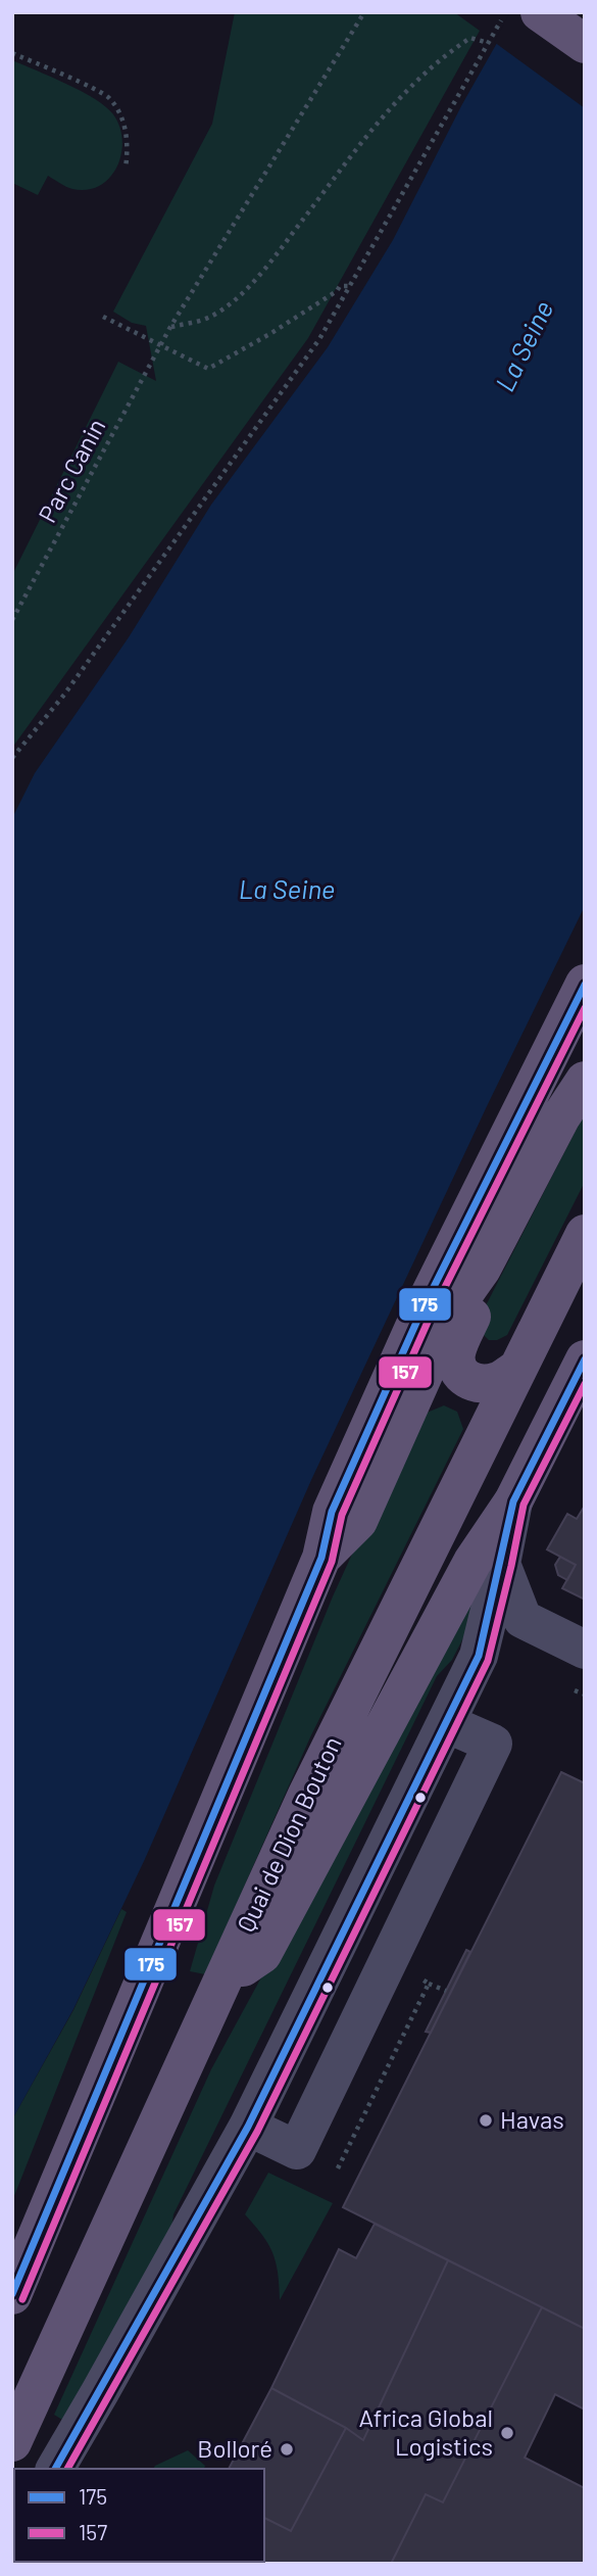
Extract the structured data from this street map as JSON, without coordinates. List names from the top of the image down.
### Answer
{
  "streets": {
    "main road": ["Quai de Dion Bouton"],
    "path": ["Parc Canin"]
  },
  "water": ["La Seine"],
  "places": ["Havas", "Africa Global Logistics", "Bolloré"],
  "lines": ["transit line 175", "transit line 157"],
  "legend": ["175", "157"]
}
